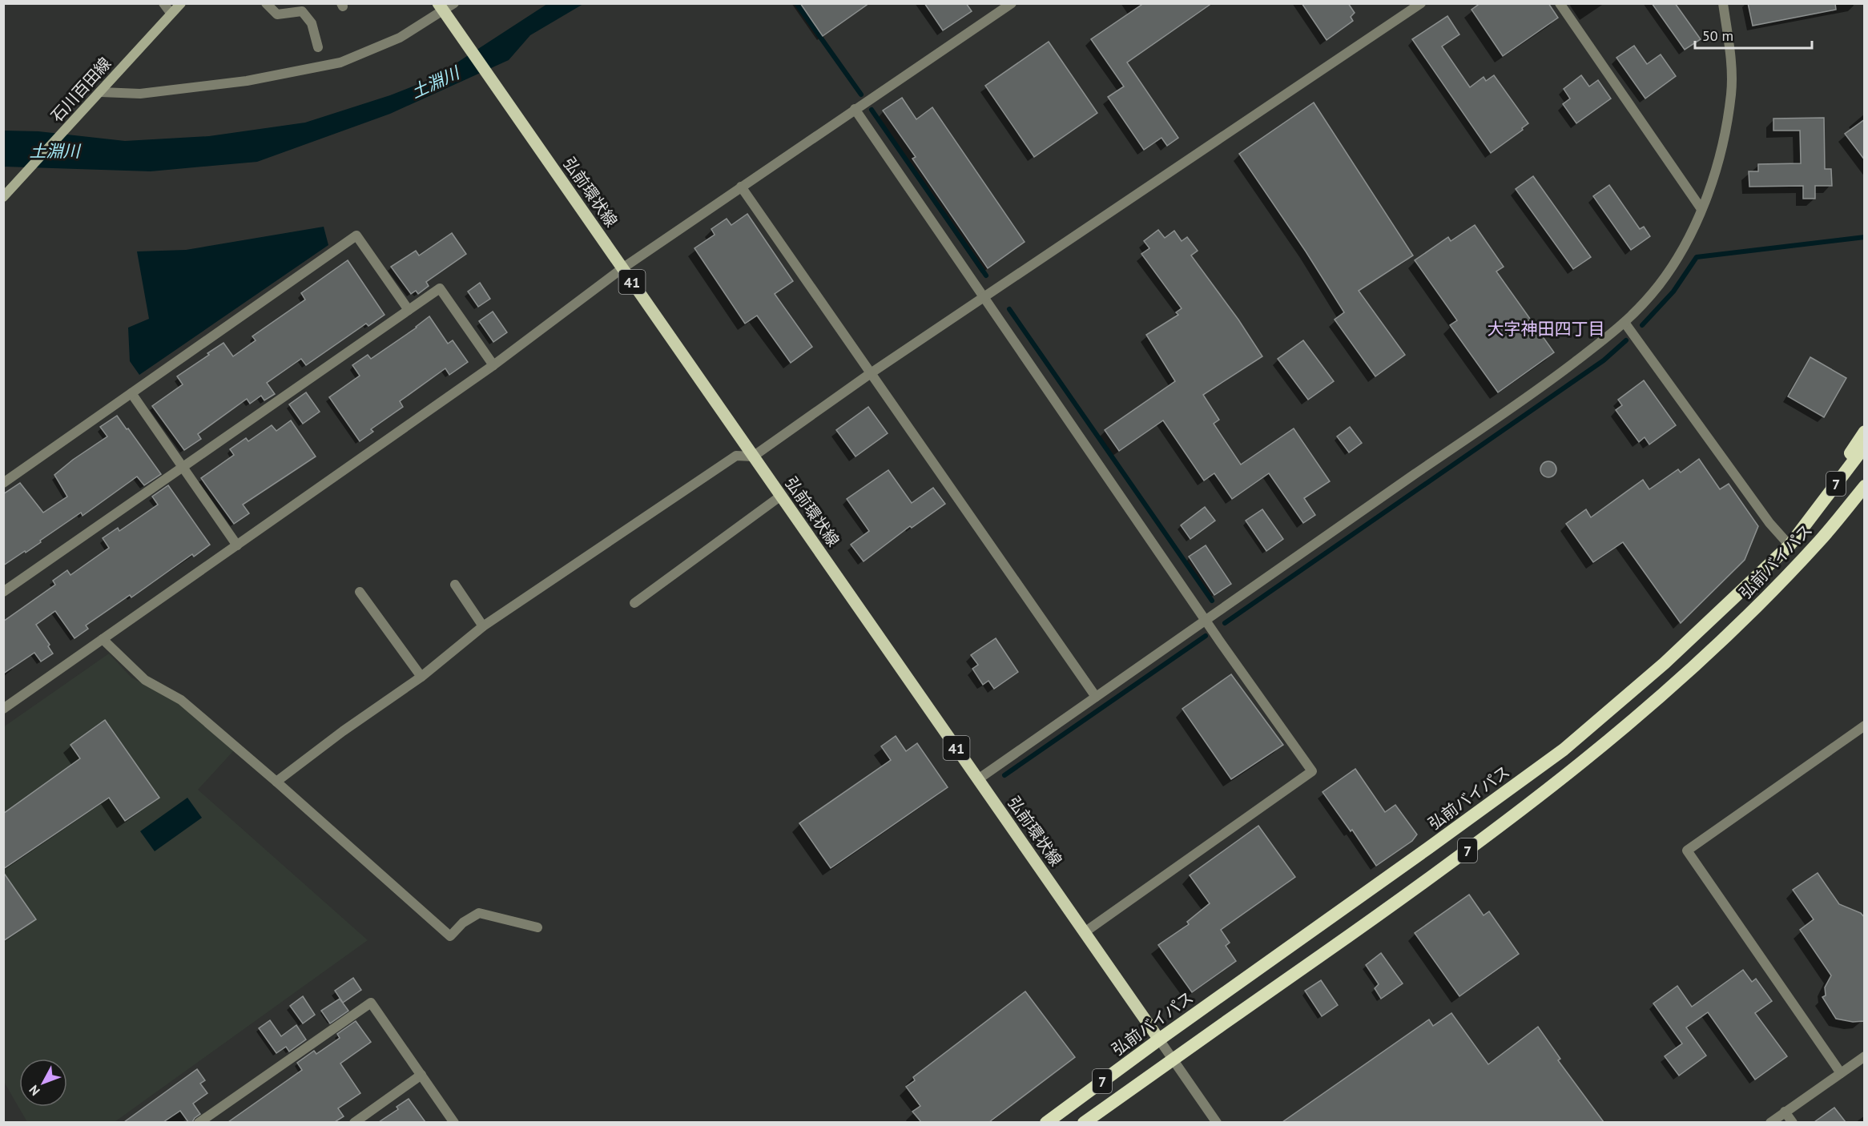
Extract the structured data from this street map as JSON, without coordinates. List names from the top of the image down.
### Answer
{
  "streets": {
    "highway": ["7", "弘前バイパス"],
    "main road": ["石川百田線", "弘前環状線", "41"]
  },
  "crossings": [
    ["弘前環状線", "弘前バイパス"]
  ],
  "districts": ["大字神田四丁目"],
  "water": ["土淵川"],
  "scale_bar": "50 m",
  "north": "bottom left"
}
